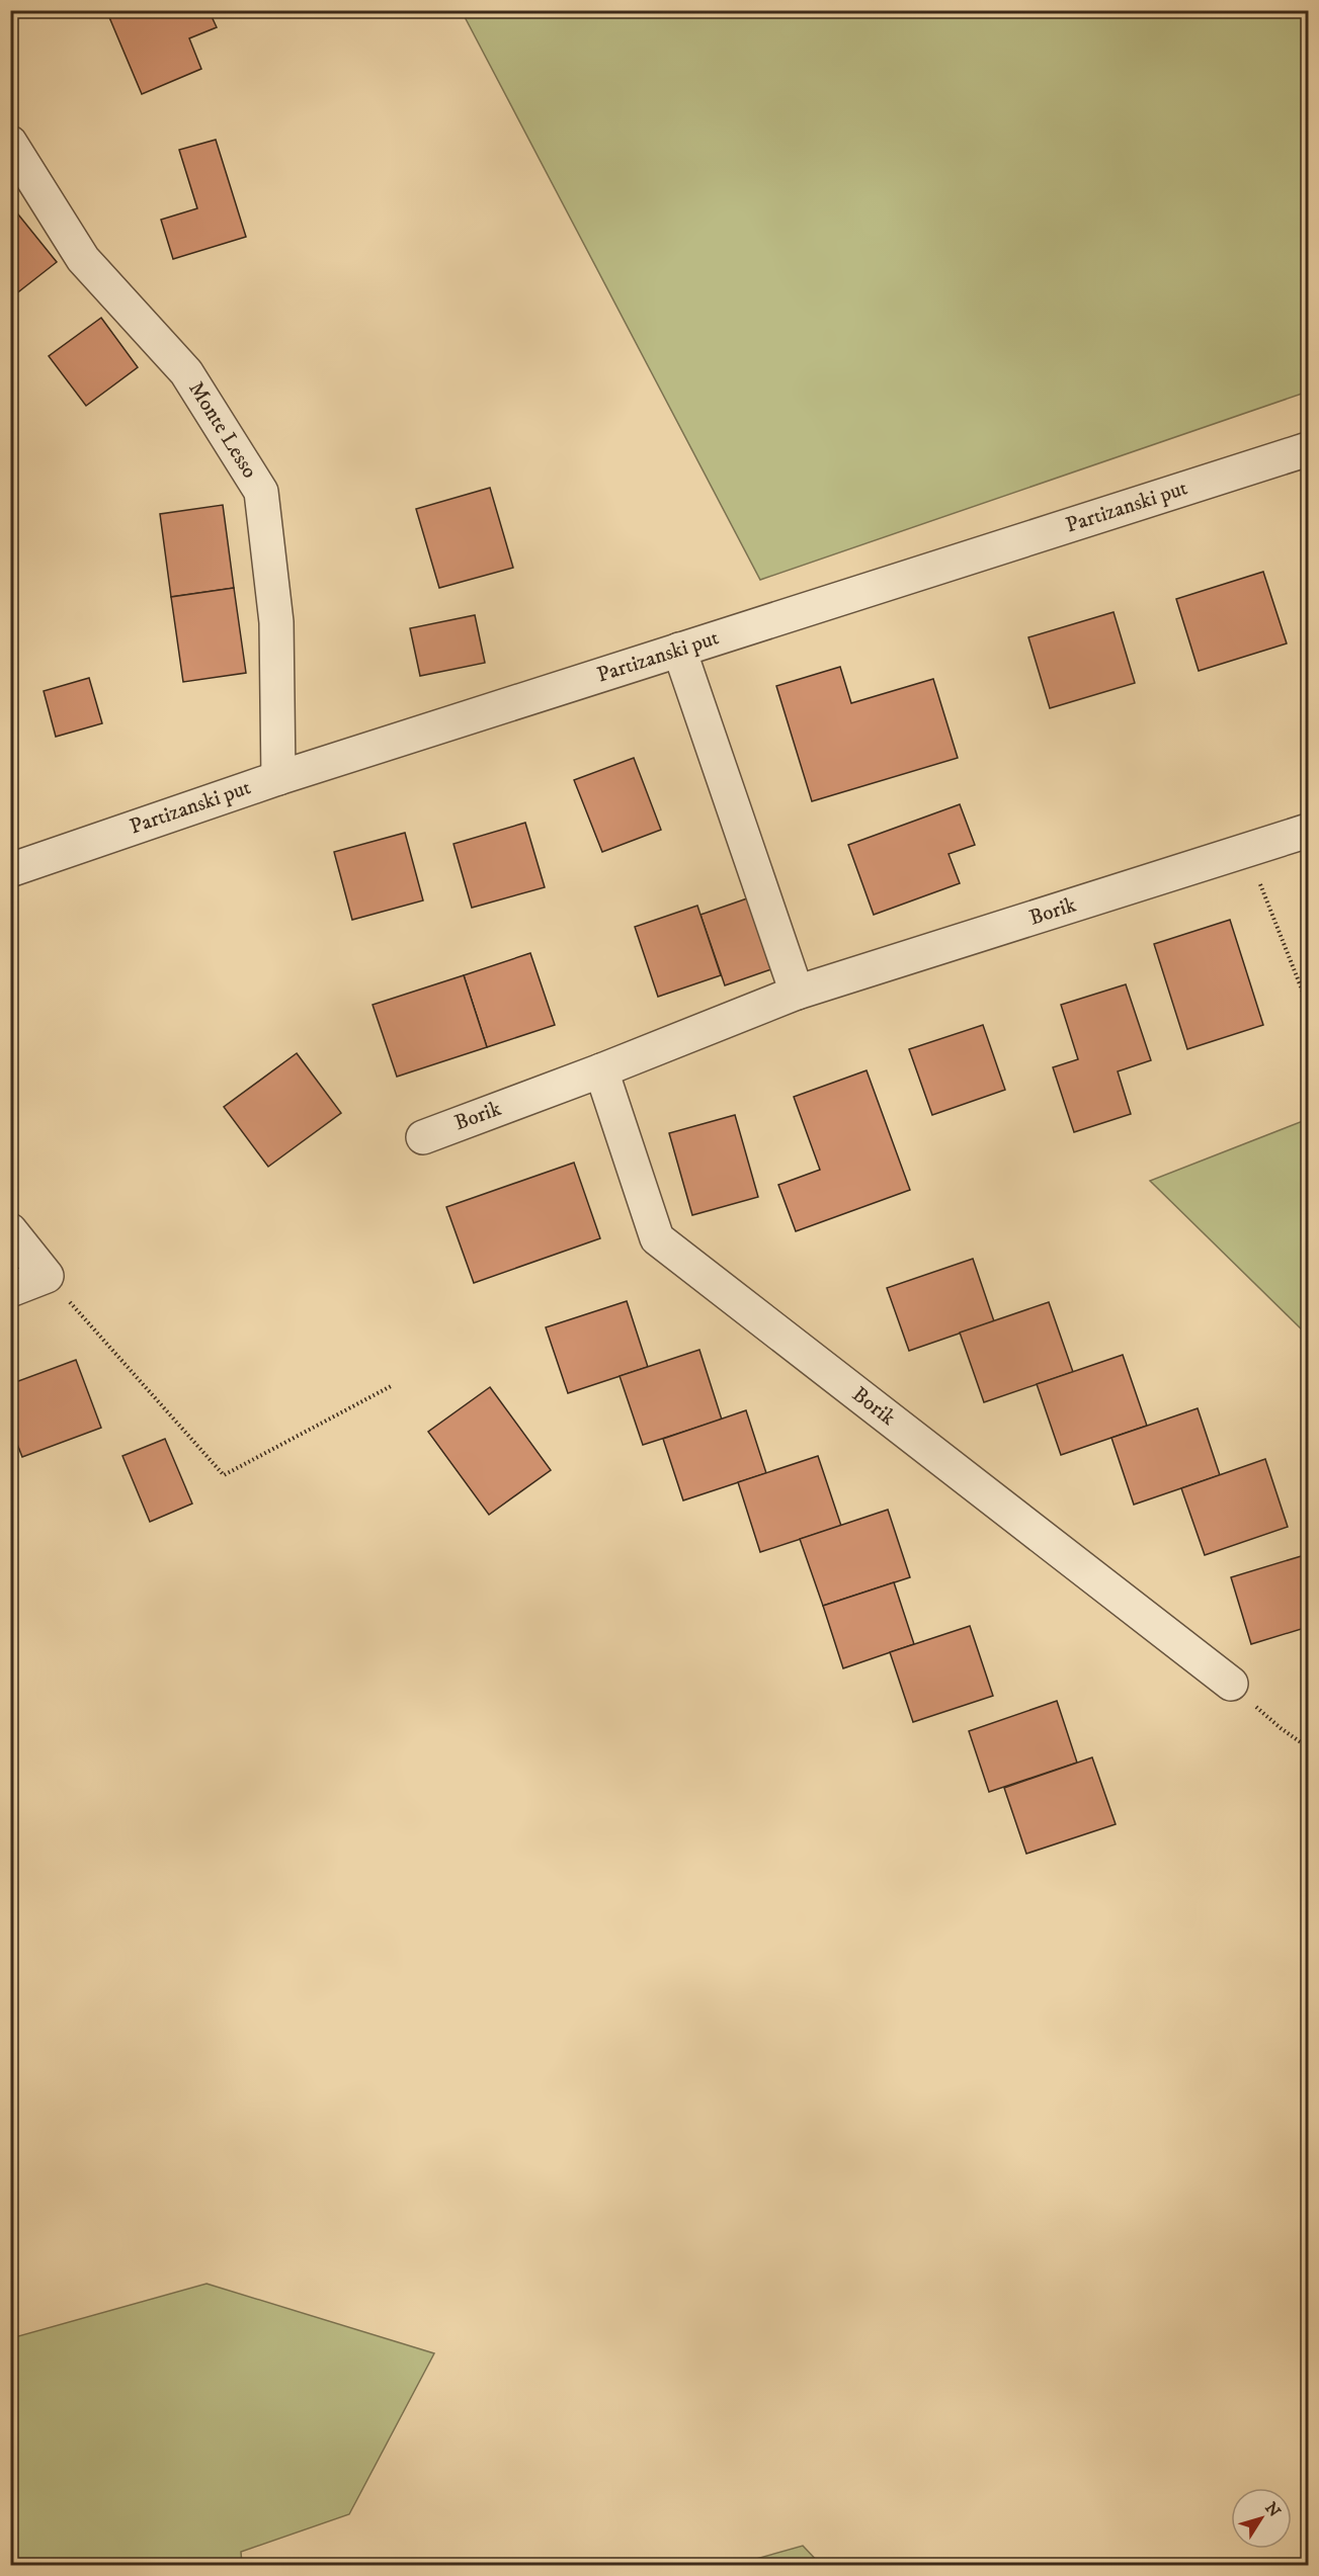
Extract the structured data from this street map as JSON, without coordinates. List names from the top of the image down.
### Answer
{
  "streets": {
    "street": ["Monte Lesso", "Partizanski put", "Borik"]
  },
  "crossings": [
    ["Monte Lesso", "Partizanski put"]
  ],
  "north": "top right"
}
